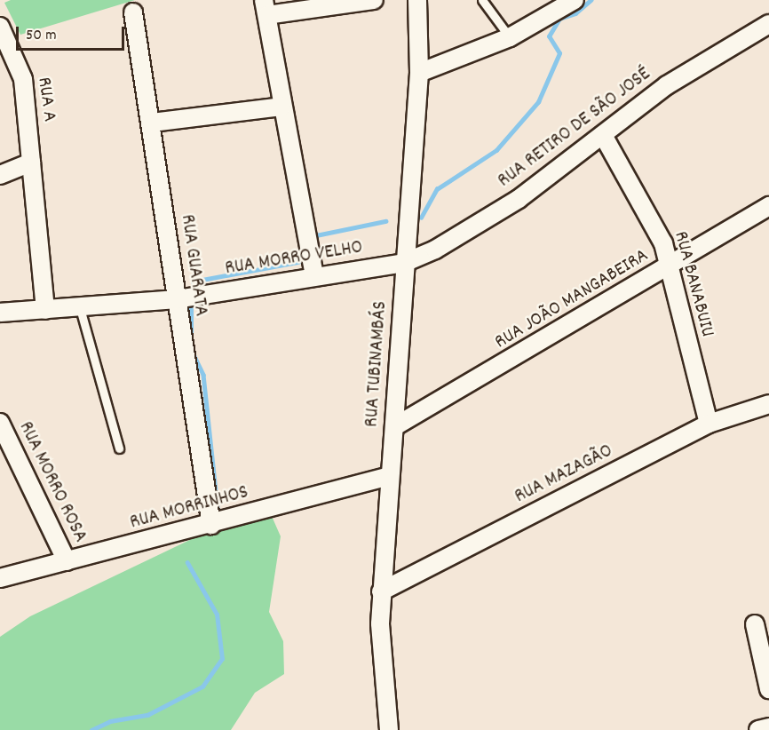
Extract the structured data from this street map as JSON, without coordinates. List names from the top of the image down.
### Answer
{
  "streets": {
    "street": [
      "RUA A",
      "RUA RETIRO DE SÃO JOSÉ",
      "RUA MORRO VELHO",
      "RUA GUARATA",
      "RUA BANABUIU",
      "RUA JOÃO MANGABEIRA",
      "RUA TUBINAMBÁS",
      "RUA MAZAGÃO",
      "RUA MORRO ROSA",
      "RUA MORRINHOS"
    ]
  },
  "crossings": [
    ["RUA A", "RUA MORRO VELHO"],
    ["RUA RETIRO DE SÃO JOSÉ", "RUA MORRO VELHO"],
    ["RUA RETIRO DE SÃO JOSÉ", "RUA BANABUIU"],
    ["RUA RETIRO DE SÃO JOSÉ", "RUA TUBINAMBÁS"],
    ["RUA MORRO VELHO", "RUA GUARATA"],
    ["RUA MORRO VELHO", "RUA TUBINAMBÁS"],
    ["RUA GUARATA", "RUA MORRINHOS"],
    ["RUA BANABUIU", "RUA JOÃO MANGABEIRA"],
    ["RUA BANABUIU", "RUA MAZAGÃO"],
    ["RUA JOÃO MANGABEIRA", "RUA TUBINAMBÁS"],
    ["RUA TUBINAMBÁS", "RUA MAZAGÃO"],
    ["RUA TUBINAMBÁS", "RUA MORRINHOS"],
    ["RUA MORRO ROSA", "RUA MORRINHOS"]
  ],
  "scale_bar": "50 m"
}
